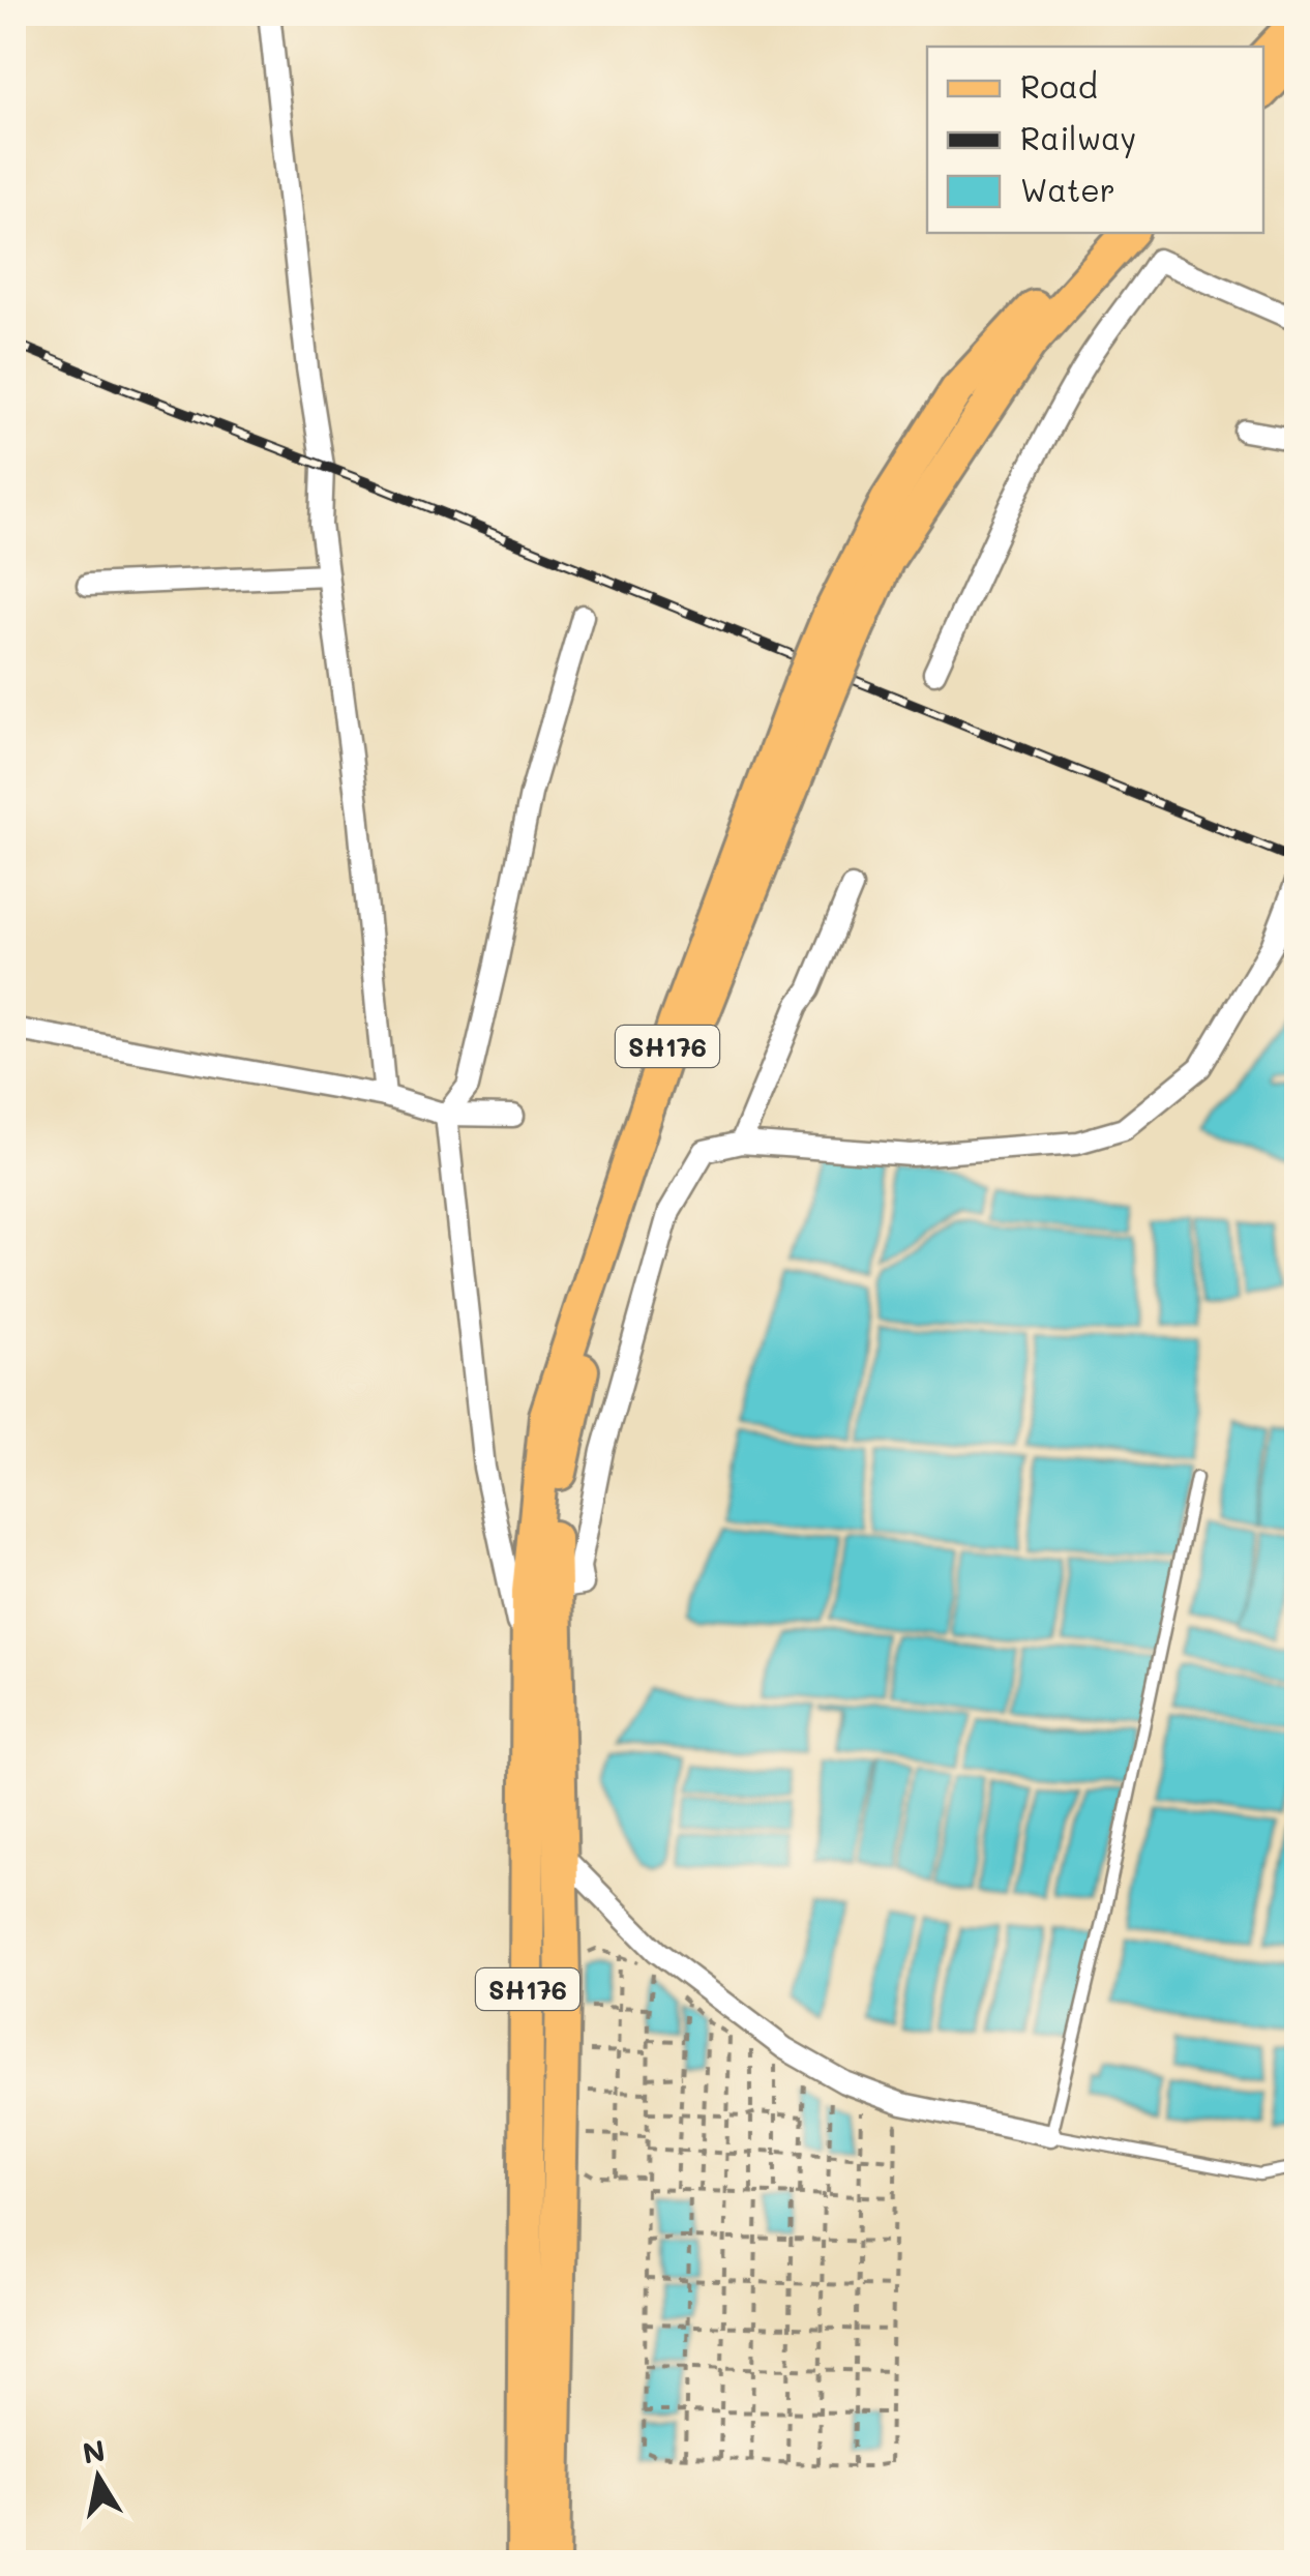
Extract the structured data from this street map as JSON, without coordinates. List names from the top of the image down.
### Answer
{
  "streets": {
    "main road": ["SH176"]
  },
  "legend": ["Road", "Railway", "Water"],
  "north": "top"
}
